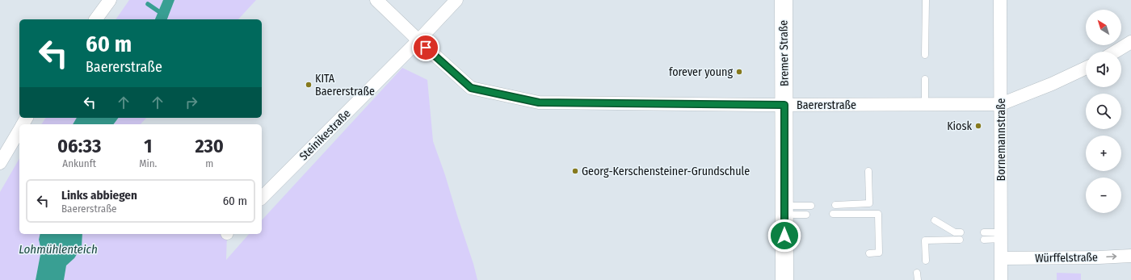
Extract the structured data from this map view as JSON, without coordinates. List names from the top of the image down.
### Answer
{
  "streets": {
    "main road": ["Bremer Straße"],
    "street": [
      "Baererstraße",
      "Steinikestraße",
      "Bornemannstraße",
      "Würffelstraße"
    ]
  },
  "crossings": [
    ["Bremer Straße", "Baererstraße"],
    ["Baererstraße", "Steinikestraße"],
    ["Baererstraße", "Bornemannstraße"],
    ["Bornemannstraße", "Würffelstraße"]
  ],
  "one_way": ["Würffelstraße"],
  "water": ["Lohmühlenteich"],
  "places": [
    "forever young",
    "KITA Baererstraße",
    "Kiosk",
    "Georg-Kerschensteiner-Grundschule"
  ],
  "north": "top left",
  "page": {
    "map_buttons": ["+", "−"],
    "turn": ["60 m", "Baererstraße"],
    "eta": [
      "06:33",
      "Ankunft",
      "1",
      "Min.",
      "230",
      "m"
    ],
    "list": [
      {
        "name": "Links abbiegen",
        "note": "Baererstraße",
        "value": "60 m"
      }
    ]
  }
}
